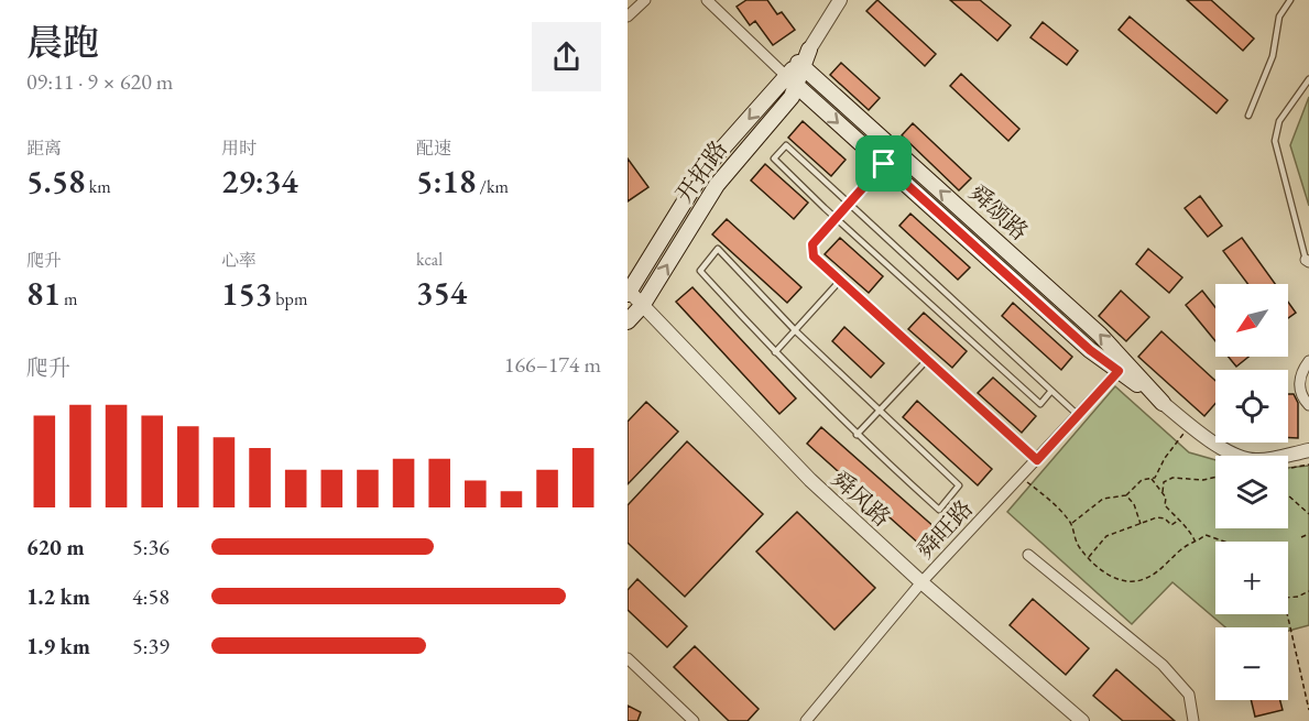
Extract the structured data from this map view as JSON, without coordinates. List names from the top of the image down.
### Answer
{
  "streets": {
    "main road": ["开拓路", "舜颂路"],
    "street": ["舜风路", "舜旺路"]
  },
  "crossings": [
    ["开拓路", "舜颂路"],
    ["开拓路", "舜风路"],
    ["舜颂路", "舜旺路"],
    ["舜风路", "舜旺路"]
  ],
  "north": "bottom left",
  "page": {
    "heading": ["晨跑", "09:11 · 9 × 620 m"],
    "stats": [
      ["距离", "5.58 km"],
      ["用时", "29:34"],
      ["配速", "5:18 /km"],
      ["爬升", "81 m"],
      ["心率", "153 bpm"],
      ["kcal", "354"]
    ],
    "map_buttons": ["+", "−"],
    "chart": ["爬升", "166–174 m"],
    "list": [
      {
        "name": "620 m",
        "note": "5:36"
      },
      {
        "name": "1.2 km",
        "note": "4:58"
      },
      {
        "name": "1.9 km",
        "note": "5:39"
      }
    ]
  }
}
